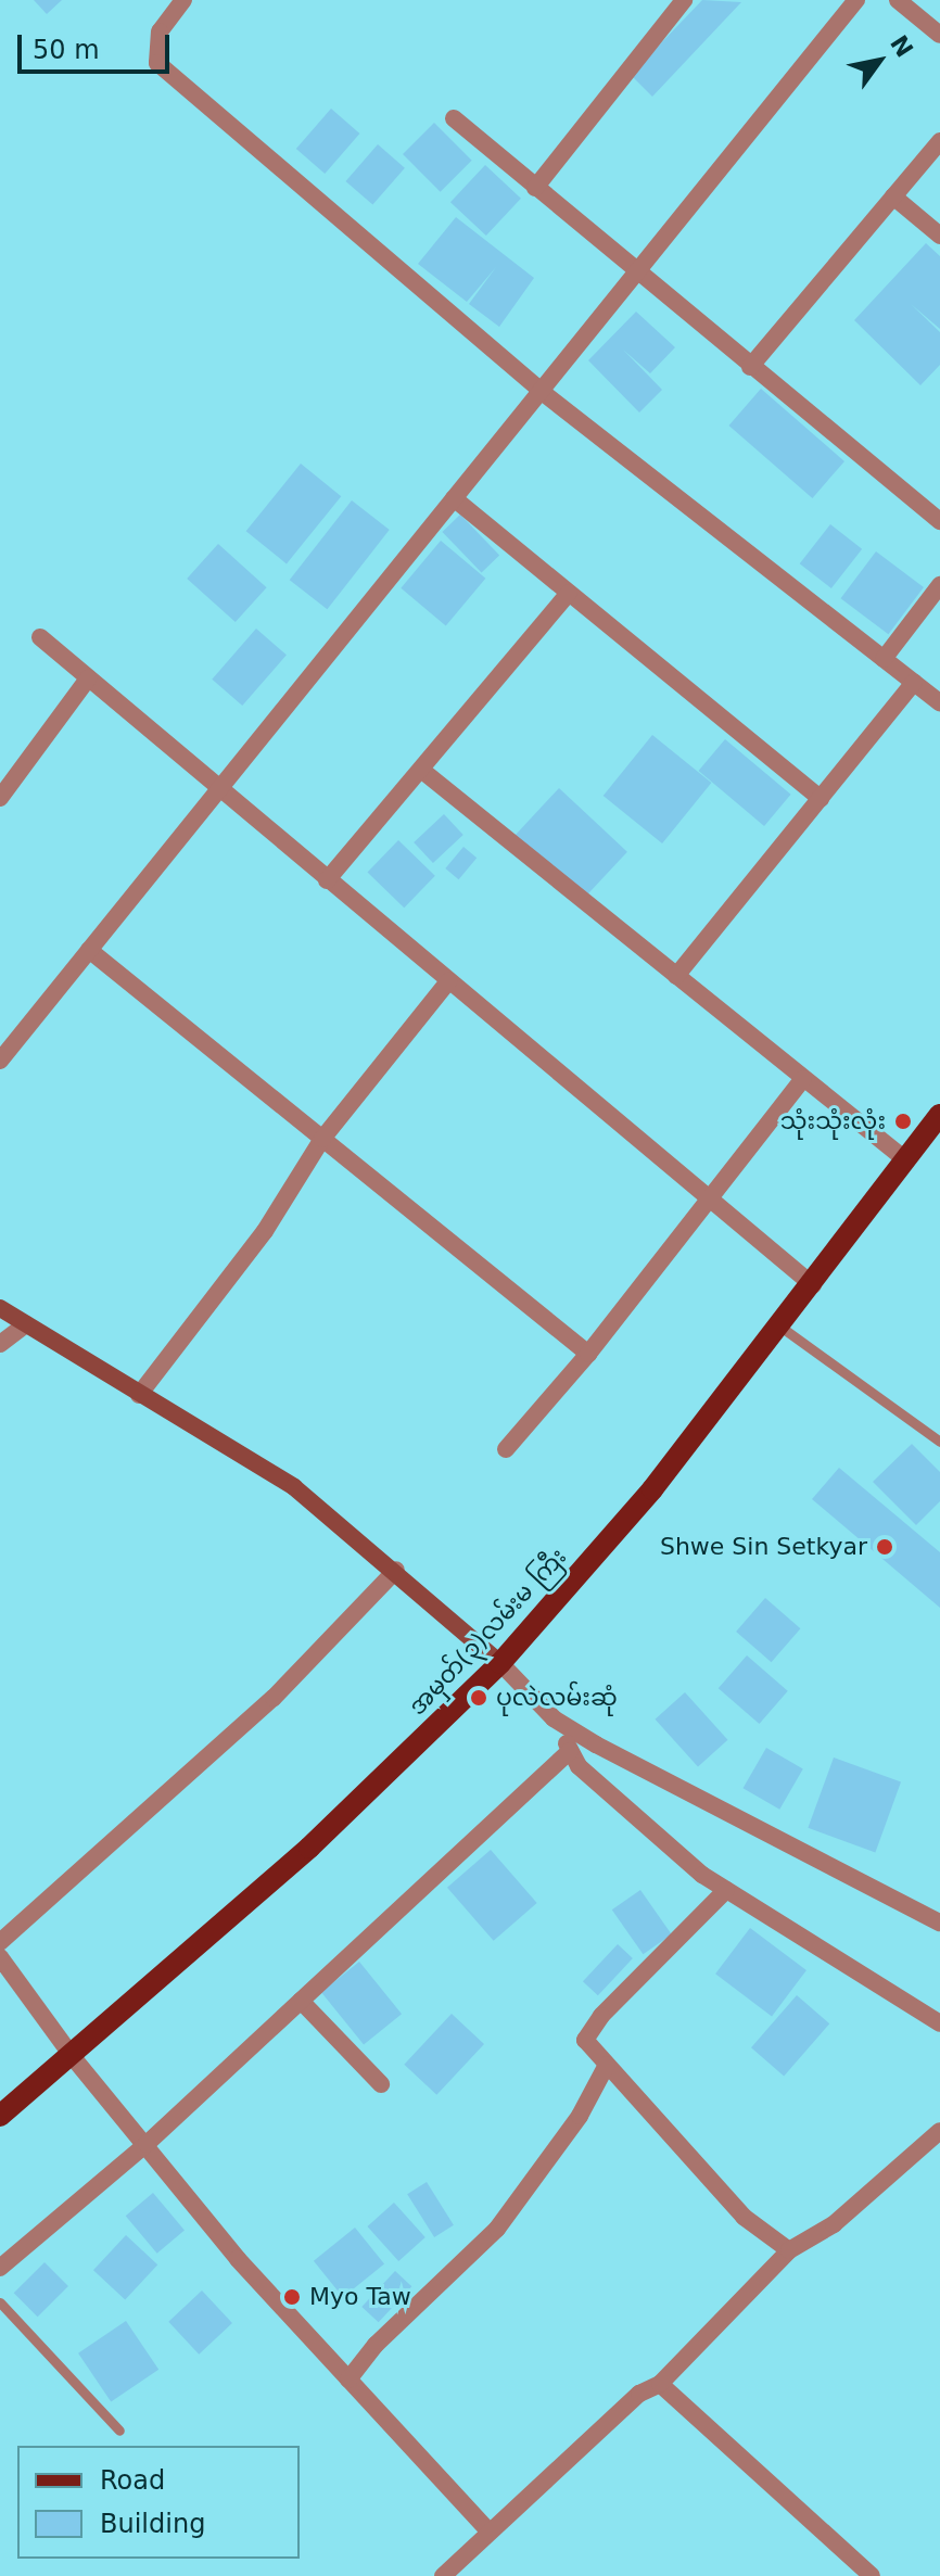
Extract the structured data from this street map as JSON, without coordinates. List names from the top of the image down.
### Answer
{
  "streets": {
    "main road": ["အမှတ်(၃)လမ်းမ ကြီး"]
  },
  "places": [
    "သုံးသုံးလုံး",
    "Shwe Sin Setkyar",
    "ပုလဲလမ်းဆုံ",
    "Myo Taw"
  ],
  "legend": ["Road", "Building"],
  "scale_bar": "50 m",
  "north": "top right"
}
